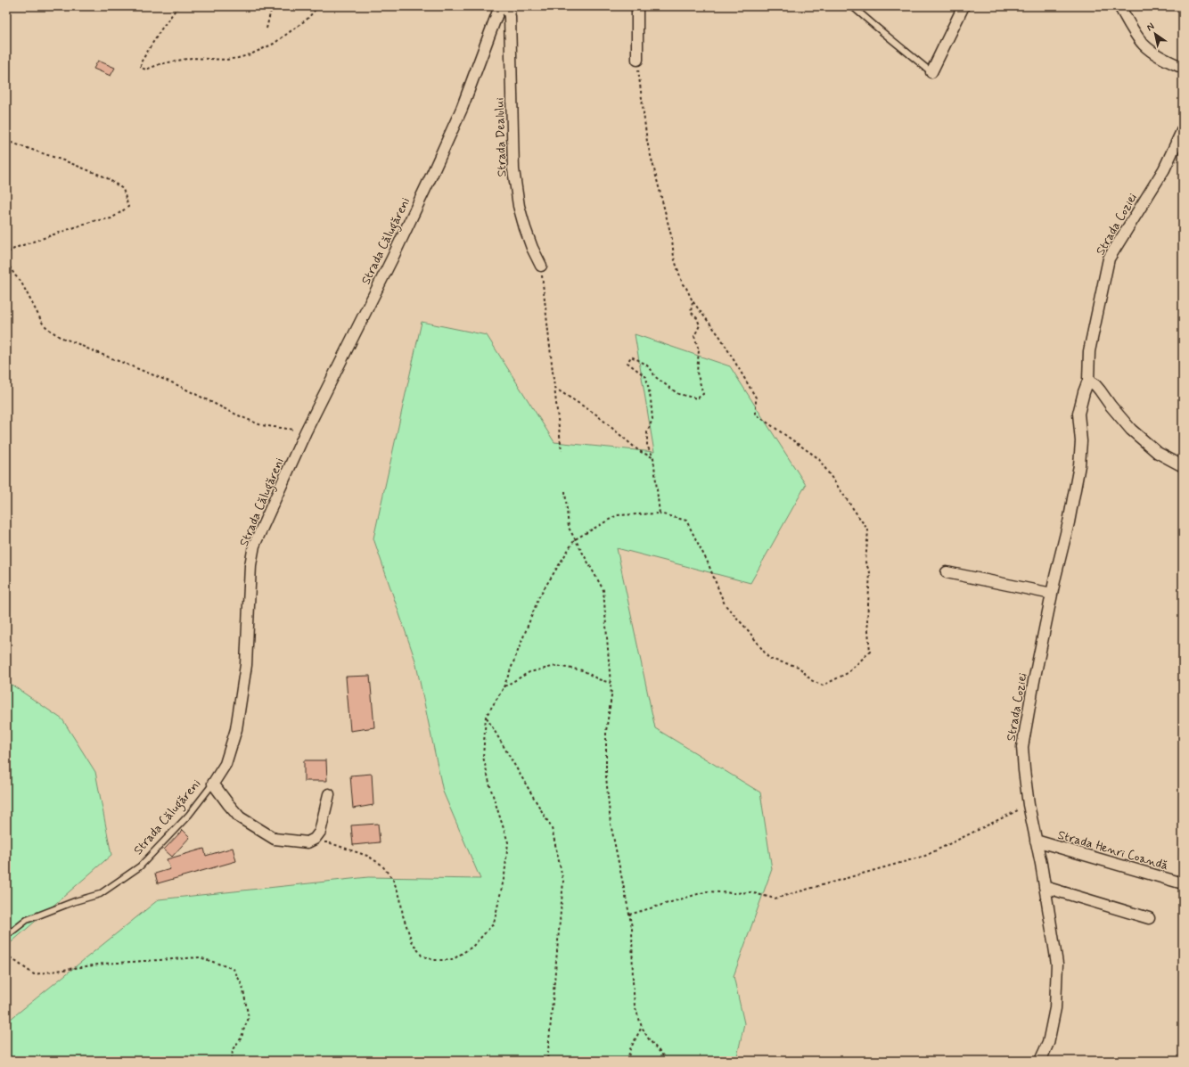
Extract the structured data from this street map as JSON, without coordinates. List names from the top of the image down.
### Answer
{
  "streets": {
    "street": [
      "Strada Dealului",
      "Strada Coziei",
      "Strada Călugăreni",
      "Strada Henri Coandă"
    ]
  },
  "crossings": [
    ["Strada Coziei", "Strada Henri Coandă"]
  ],
  "north": "top left"
}
